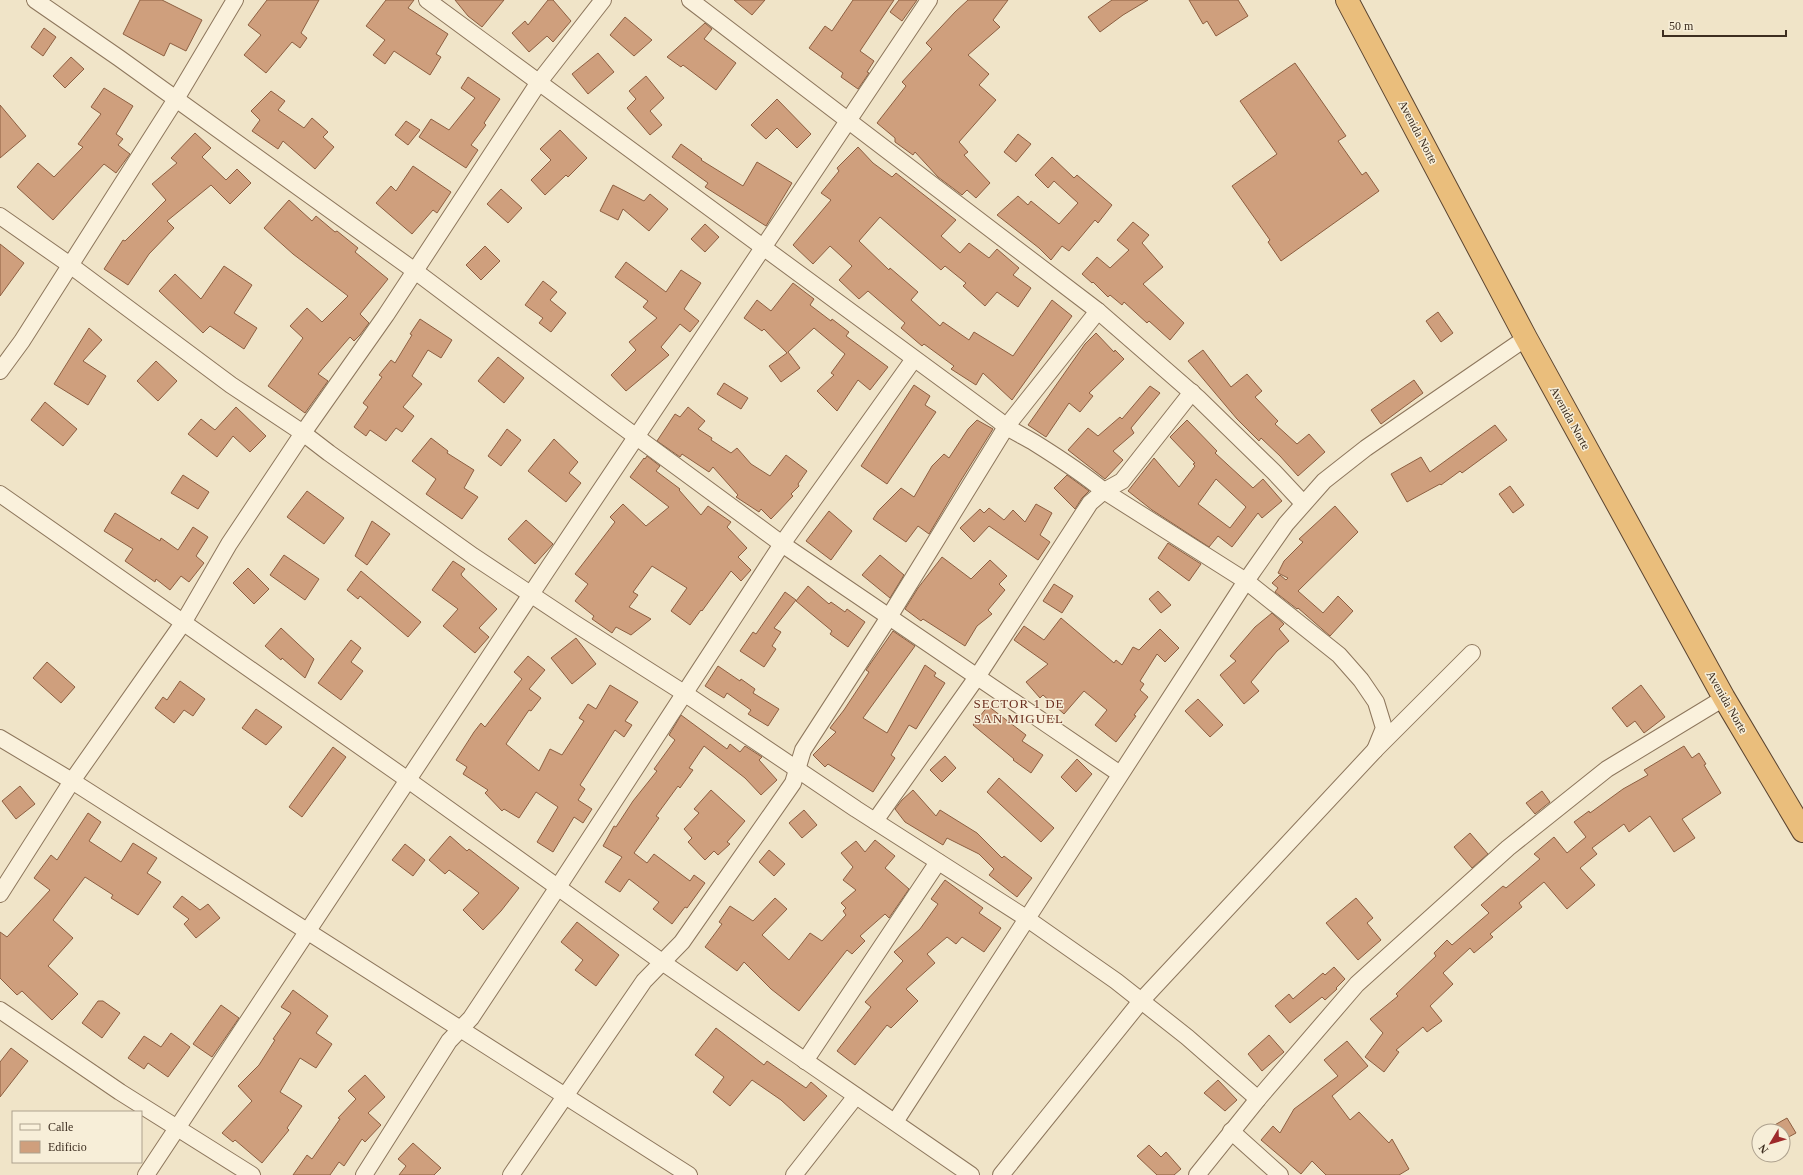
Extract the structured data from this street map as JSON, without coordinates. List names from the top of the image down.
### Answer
{
  "streets": {
    "highway": ["Avenida Norte"]
  },
  "districts": ["SECTOR 1 DE SAN MIGUEL"],
  "legend": ["Calle", "Edificio"],
  "scale_bar": "50 m",
  "north": "bottom left"
}
